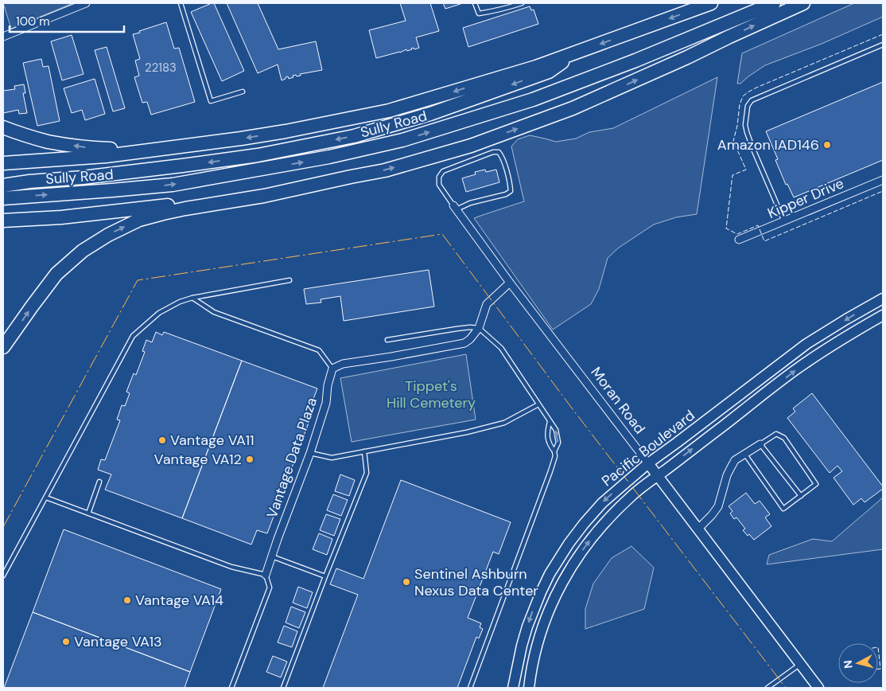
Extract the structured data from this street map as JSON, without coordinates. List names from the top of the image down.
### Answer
{
  "streets": {
    "highway": ["Sully Road"],
    "main road": ["Moran Road", "Pacific Boulevard"],
    "street": ["Kipper Drive", "Vantage Data Plaza"]
  },
  "crossings": [
    ["Moran Road", "Pacific Boulevard"]
  ],
  "parks": ["Tippet's Hill Cemetery"],
  "places": [
    "Amazon IAD146",
    "Vantage VA11",
    "Vantage VA12",
    "Sentinel Ashburn Nexus Data Center",
    "Vantage VA14",
    "Vantage VA13"
  ],
  "house_numbers": ["22183"],
  "scale_bar": "100 m",
  "north": "left"
}
